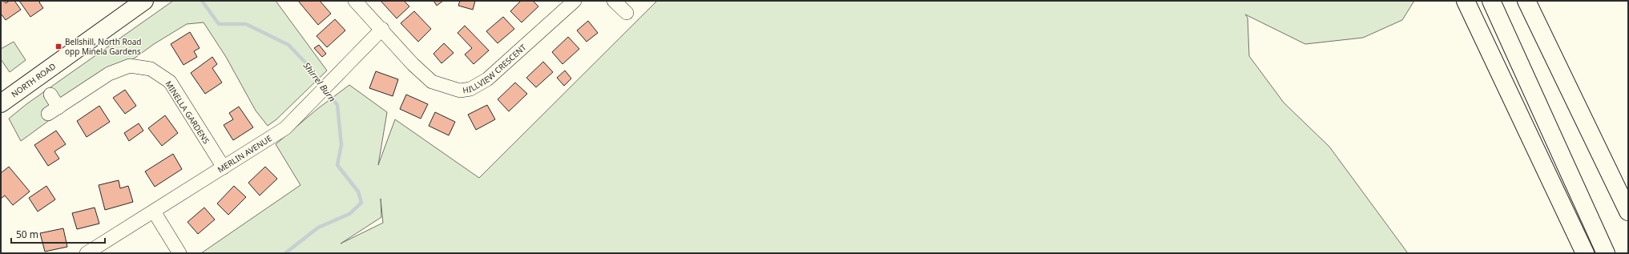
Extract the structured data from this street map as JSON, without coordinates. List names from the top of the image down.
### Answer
{
  "streets": {
    "main road": ["NORTH ROAD"],
    "street": ["HILLVIEW CRESCENT", "MINELLA GARDENS", "MERLIN AVENUE"]
  },
  "crossings": [
    ["HILLVIEW CRESCENT", "MERLIN AVENUE"],
    ["MINELLA GARDENS", "MERLIN AVENUE"]
  ],
  "water": ["Shirrel Burn"],
  "places": {
    "transit": ["Bellshill, North Road opp Minela Gardens"]
  },
  "scale_bar": "50 m"
}
